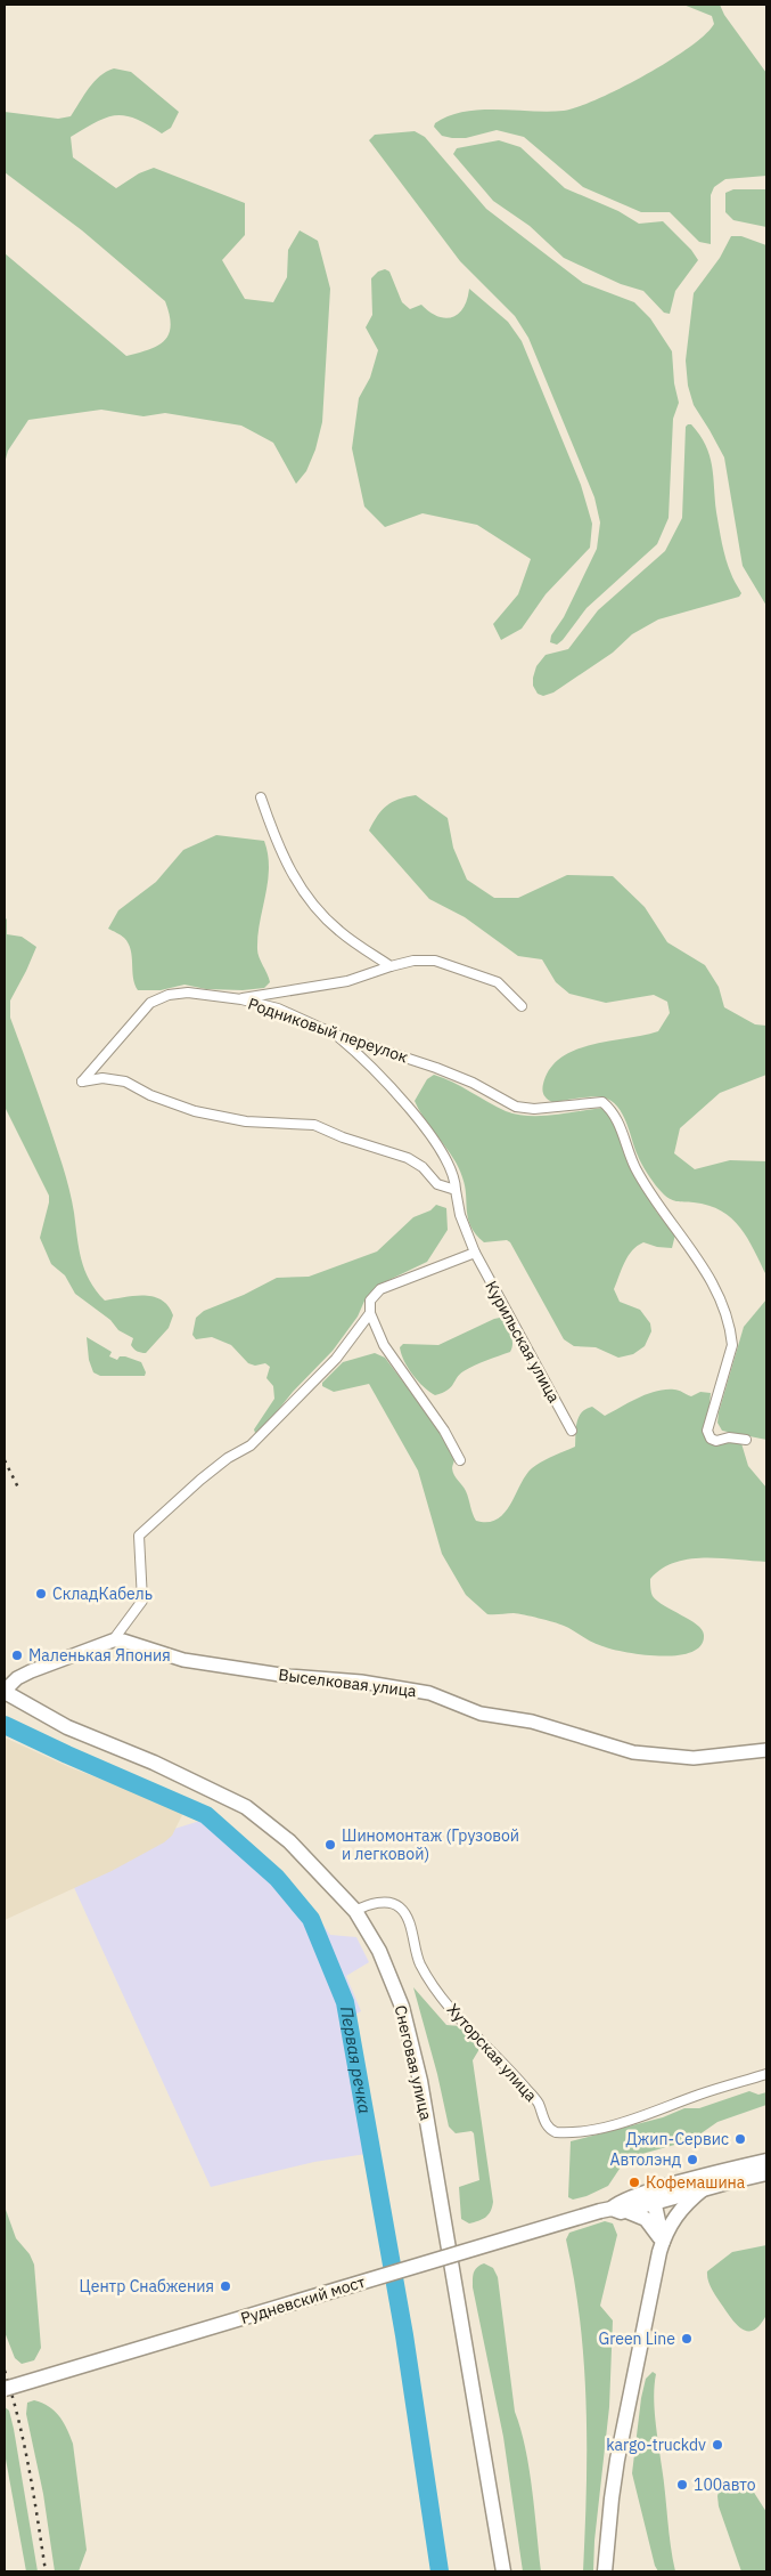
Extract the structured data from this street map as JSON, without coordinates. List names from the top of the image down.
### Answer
{
  "streets": {
    "main road": ["Снеговая улица", "Рудневский мост"],
    "street": [
      "Родниковый переулок",
      "Курильская улица",
      "Выселковая улица",
      "Хуторская улица"
    ]
  },
  "crossings": [
    ["Родниковый переулок", "Курильская улица"],
    ["Выселковая улица", "Снеговая улица"],
    ["Хуторская улица", "Снеговая улица"]
  ],
  "water": ["Первая речка"],
  "places": [
    "СкладКабель",
    "Маленькая Япония",
    "Шиномонтаж (Грузовой и легковой)",
    "Джип-Сервис",
    "Автолэнд",
    "Кофемашина",
    "Центр Снабжения",
    "Green Line",
    "kargo-truckdv",
    "100авто"
  ]
}
